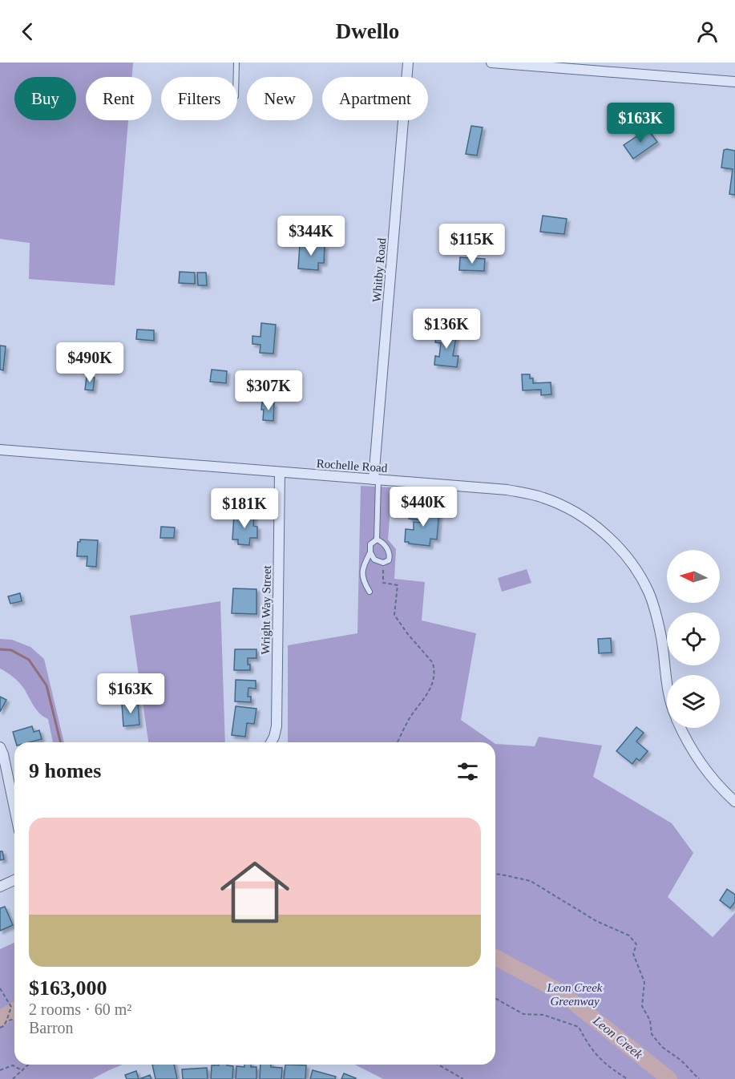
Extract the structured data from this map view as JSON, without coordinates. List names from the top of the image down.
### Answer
{
  "streets": {
    "street": ["Whitby Road", "Rochelle Road", "Wright Way Street"]
  },
  "crossings": [
    ["Whitby Road", "Rochelle Road"],
    ["Rochelle Road", "Wright Way Street"]
  ],
  "water": ["Leon Creek"],
  "parks": ["Leon Creek Greenway"],
  "north": "left",
  "page": {
    "header": "Dwello",
    "chip": [
      "Buy",
      "Rent",
      "Filters",
      "New",
      "Apartment"
    ],
    "price": [
      "$163K",
      "$344K",
      "$115K",
      "$136K",
      "$490K",
      "$307K",
      "$440K",
      "$181K",
      "$163K"
    ],
    "heading": "9 homes",
    "list": [
      {
        "name": "$163,000",
        "note": "2 rooms · 60 m² · Barron"
      }
    ]
  }
}
